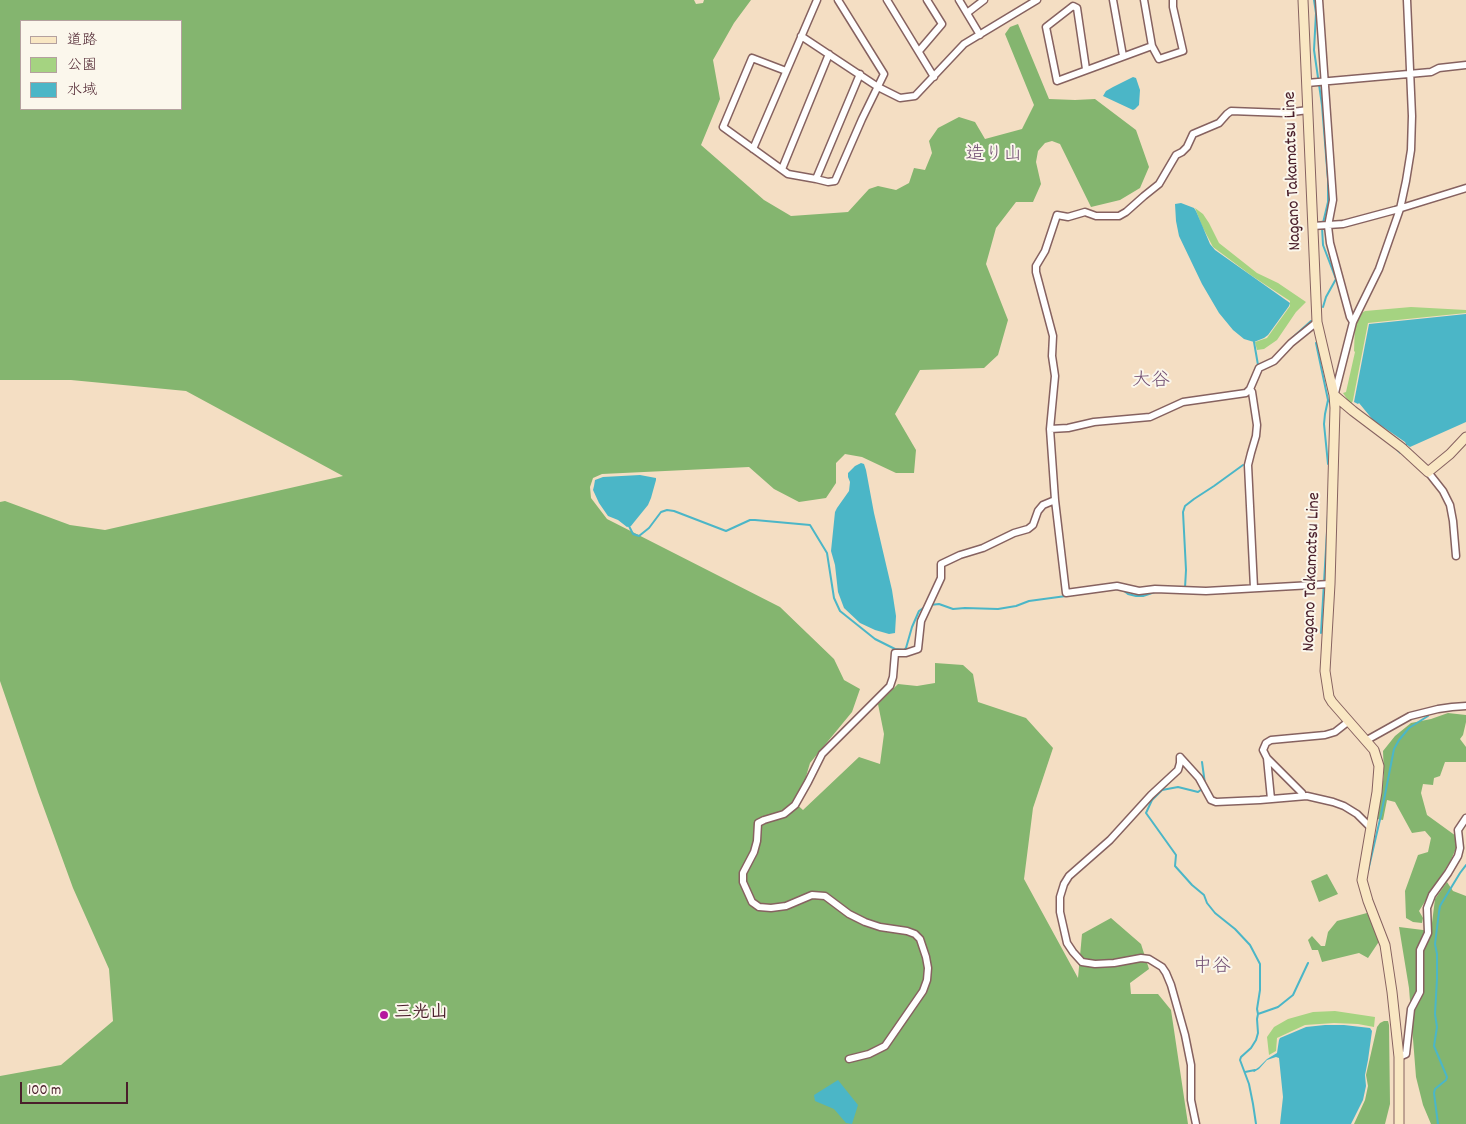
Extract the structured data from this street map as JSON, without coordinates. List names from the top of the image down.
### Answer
{
  "streets": {
    "main road": ["Nagano Takamatsu Line"]
  },
  "districts": ["造り山", "大谷", "中谷"],
  "places": ["三光山"],
  "legend": ["道路", "公園", "水域"],
  "scale_bar": "100 m"
}
